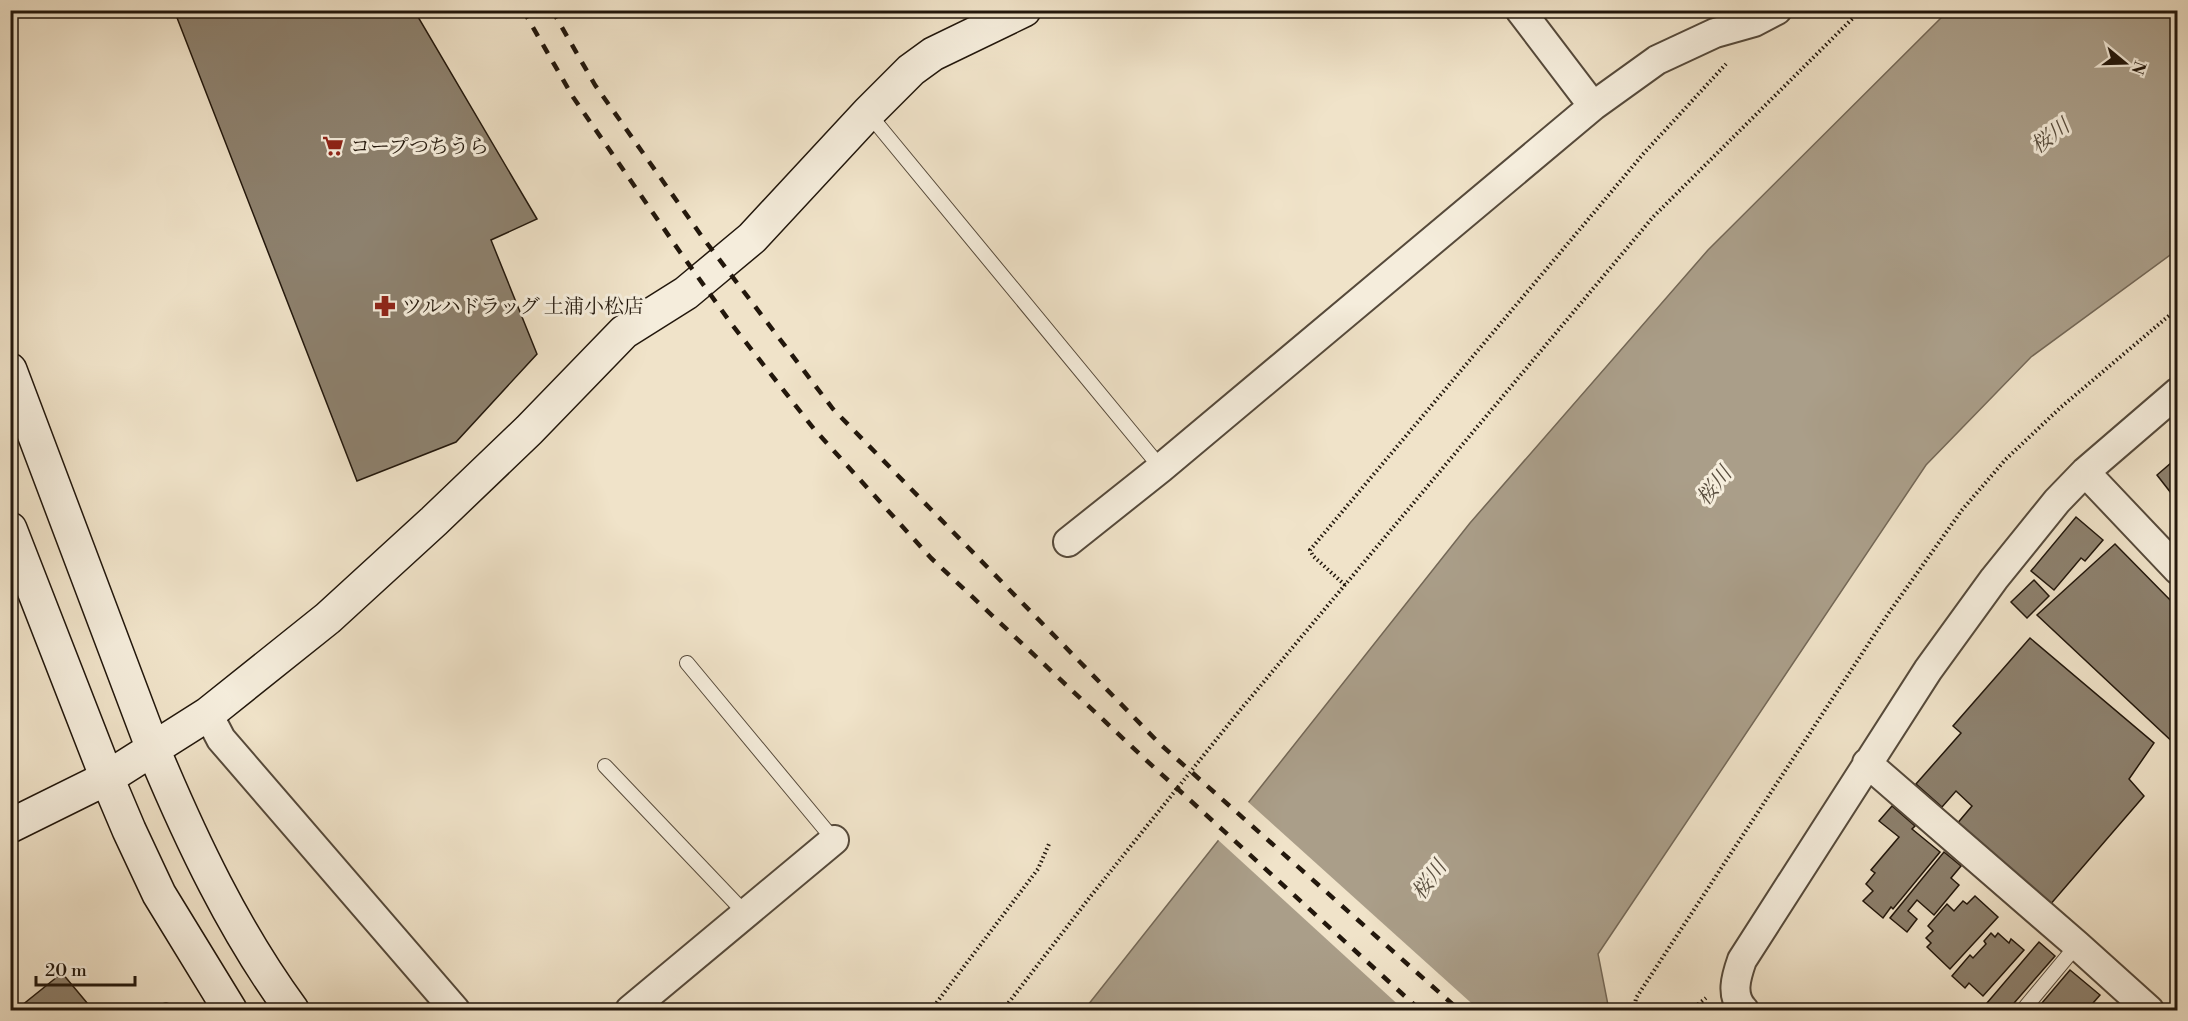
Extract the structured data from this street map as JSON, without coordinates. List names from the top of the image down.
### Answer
{
  "water": ["桜川"],
  "places": {
    "supermarket": ["コープつちうら"],
    "pharmacy": ["ツルハドラッグ 土浦小松店"]
  },
  "scale_bar": "20 m",
  "north": "right"
}
